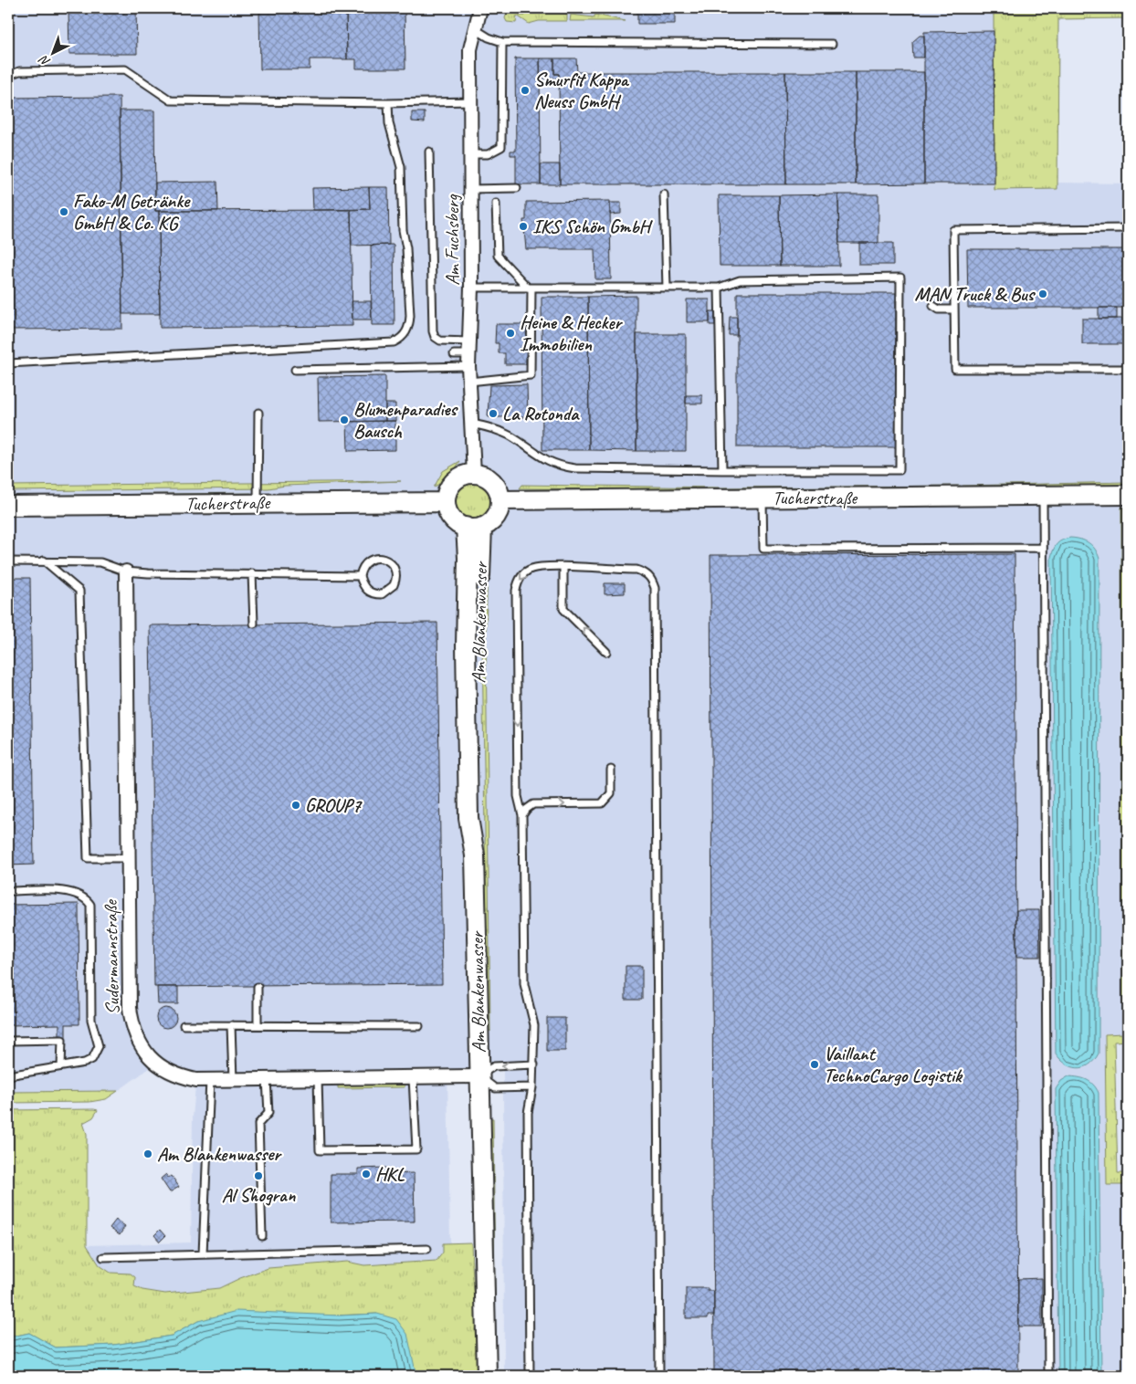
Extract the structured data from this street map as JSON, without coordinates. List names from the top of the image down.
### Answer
{
  "streets": {
    "main road": ["Tucherstraße", "Am Blankenwasser"],
    "street": ["Am Fuchsberg", "Sudermannstraße"]
  },
  "crossings": [
    ["Am Fuchsberg", "Tucherstraße"],
    ["Am Fuchsberg", "Am Blankenwasser"],
    ["Tucherstraße", "Am Blankenwasser"],
    ["Am Blankenwasser", "Sudermannstraße"]
  ],
  "places": [
    "Smurfit Kappa Neuss GmbH",
    "Fako-M Getränke GmbH & Co. KG",
    "IKS Schön GmbH",
    "MAN Truck & Bus",
    "Heine & Hecker Immobilien",
    "La Rotonda",
    "Blumenparadies Bausch",
    "GROUP7",
    "Vaillant TechnoCargo Logistik",
    "Am Blankenwasser",
    "HKL",
    "Al Shogran"
  ],
  "north": "bottom left"
}
